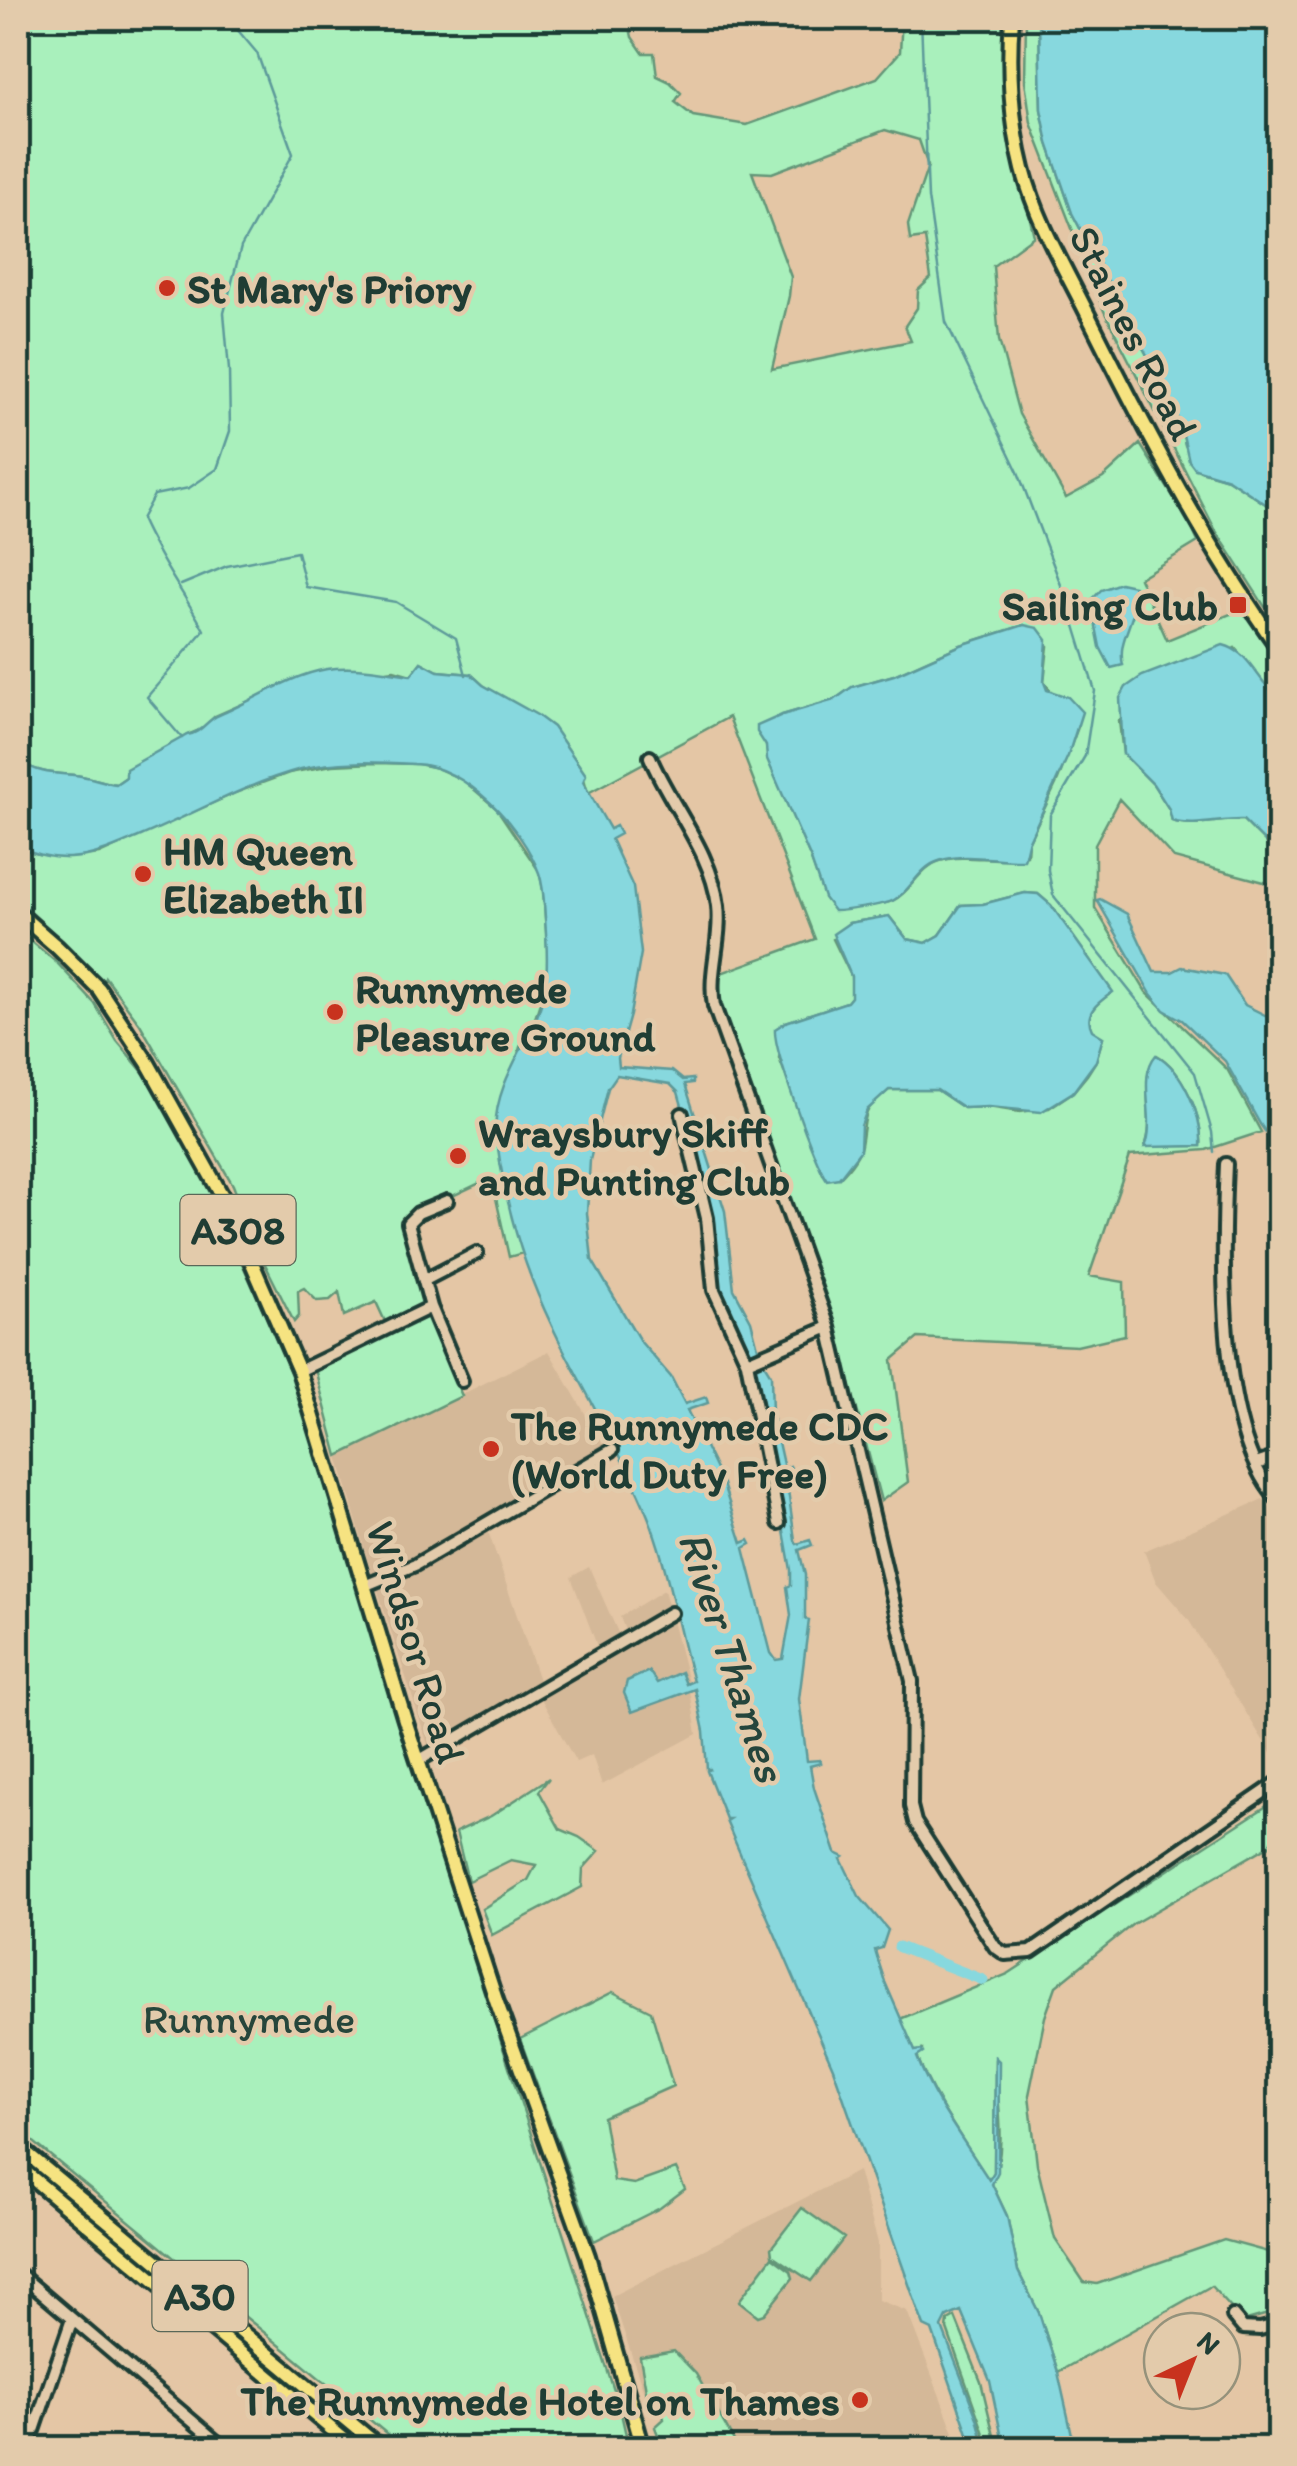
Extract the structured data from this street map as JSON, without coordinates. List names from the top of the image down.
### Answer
{
  "streets": {
    "main road": [
      "Staines Road",
      "A308",
      "Windsor Road",
      "A30"
    ]
  },
  "water": ["River Thames"],
  "parks": ["Runnymede"],
  "places": {
    "other": [
      "St Mary's Priory",
      "HM Queen Elizabeth II",
      "Runnymede Pleasure Ground",
      "Wraysbury Skiff and Punting Club",
      "The Runnymede CDC (World Duty Free)",
      "The Runnymede Hotel on Thames"
    ],
    "transit": ["Sailing Club"]
  },
  "north": "top right"
}
